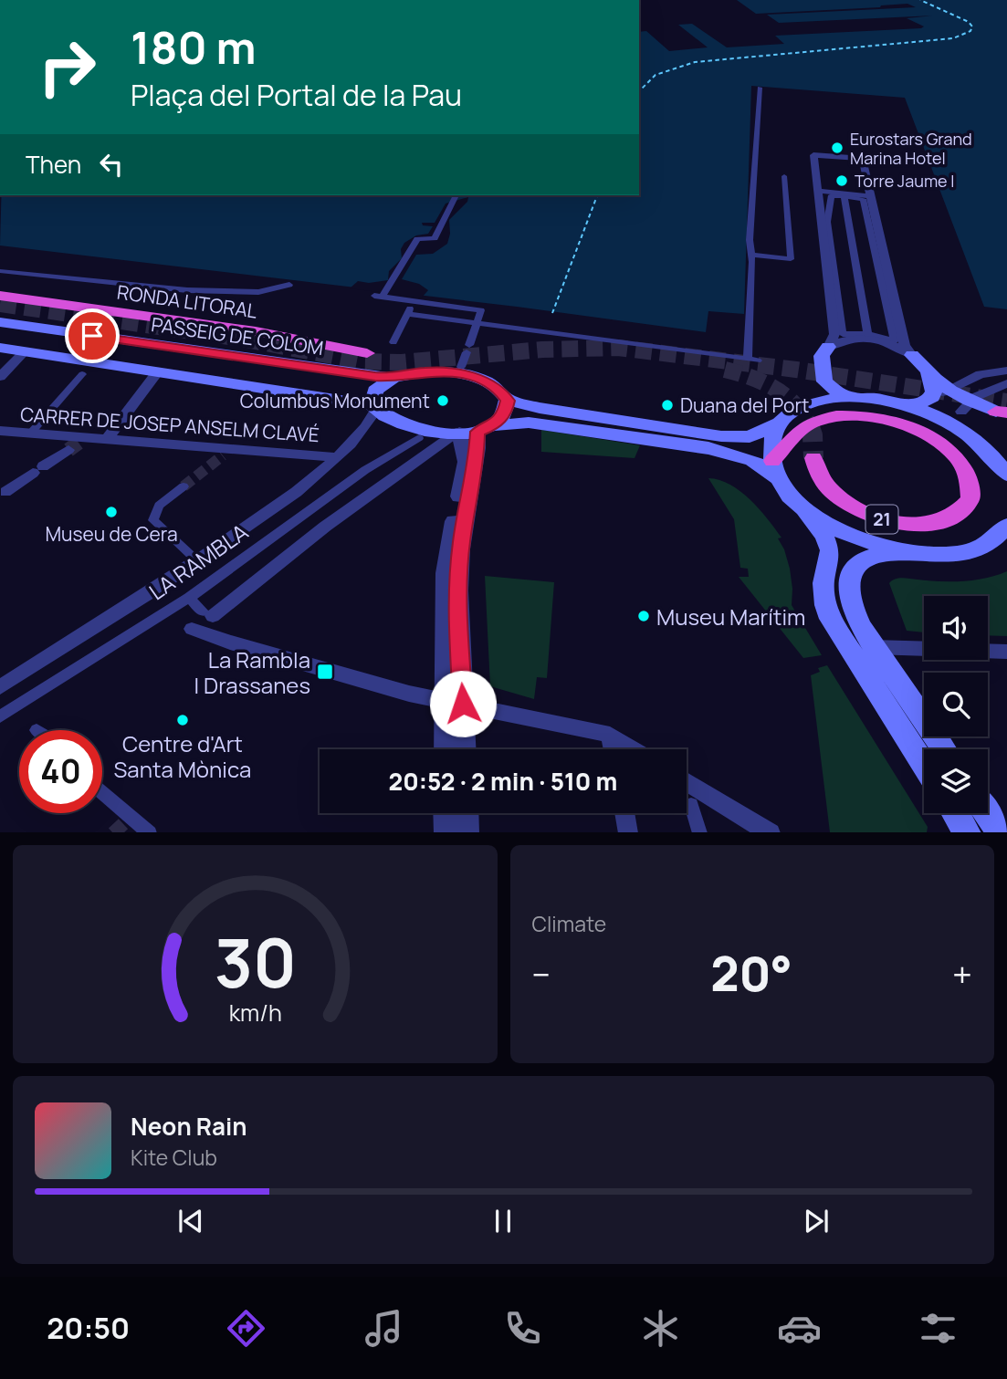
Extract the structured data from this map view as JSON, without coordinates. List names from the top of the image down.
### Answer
{
  "streets": {
    "highway": ["RONDA LITORAL", "21"],
    "main road": ["PASSEIG DE COLOM"],
    "street": ["CARRER DE JOSEP ANSELM CLAVÉ", "LA RAMBLA"]
  },
  "crossings": [
    ["CARRER DE JOSEP ANSELM CLAVÉ", "LA RAMBLA"]
  ],
  "places": {
    "other": [
      "Eurostars Grand Marina Hotel",
      "Torre Jaume I",
      "Columbus Monument",
      "Duana del Port",
      "Museu de Cera",
      "Museu Marítim",
      "Centre d'Art Santa Mònica"
    ],
    "transit": ["La Rambla | Drassanes"]
  },
  "page": {
    "turn": ["180 m", "Plaça del Portal de la Pau"],
    "then": "Then",
    "limit": "40",
    "trip": "20:52 · 2 min · 510 m",
    "tile": "Climate",
    "heat": ["−", "20°", "+"],
    "song": ["Neon Rain", "Kite Club"],
    "tabs": "20:50",
    "gauge": ["30", "km/h"]
  }
}
